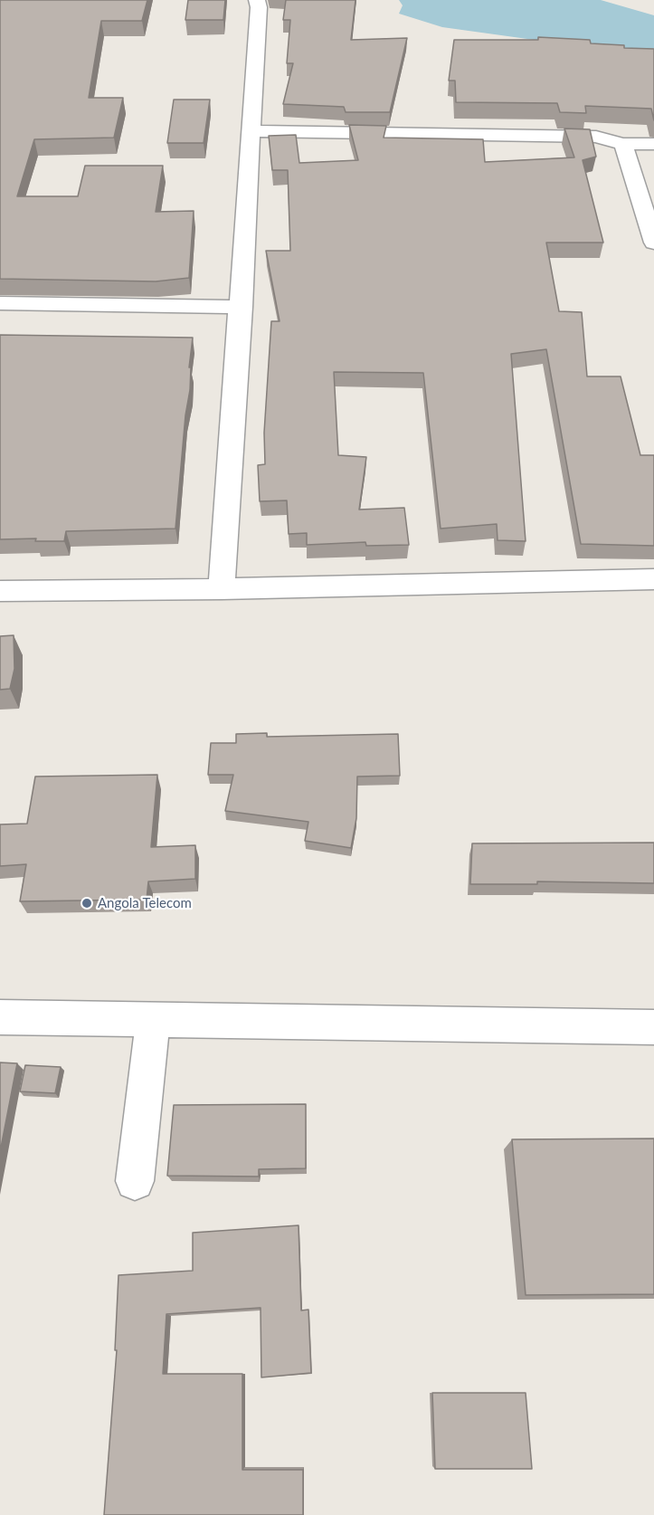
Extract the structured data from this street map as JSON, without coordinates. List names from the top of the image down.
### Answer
{
  "places": ["Angola Telecom"]
}
